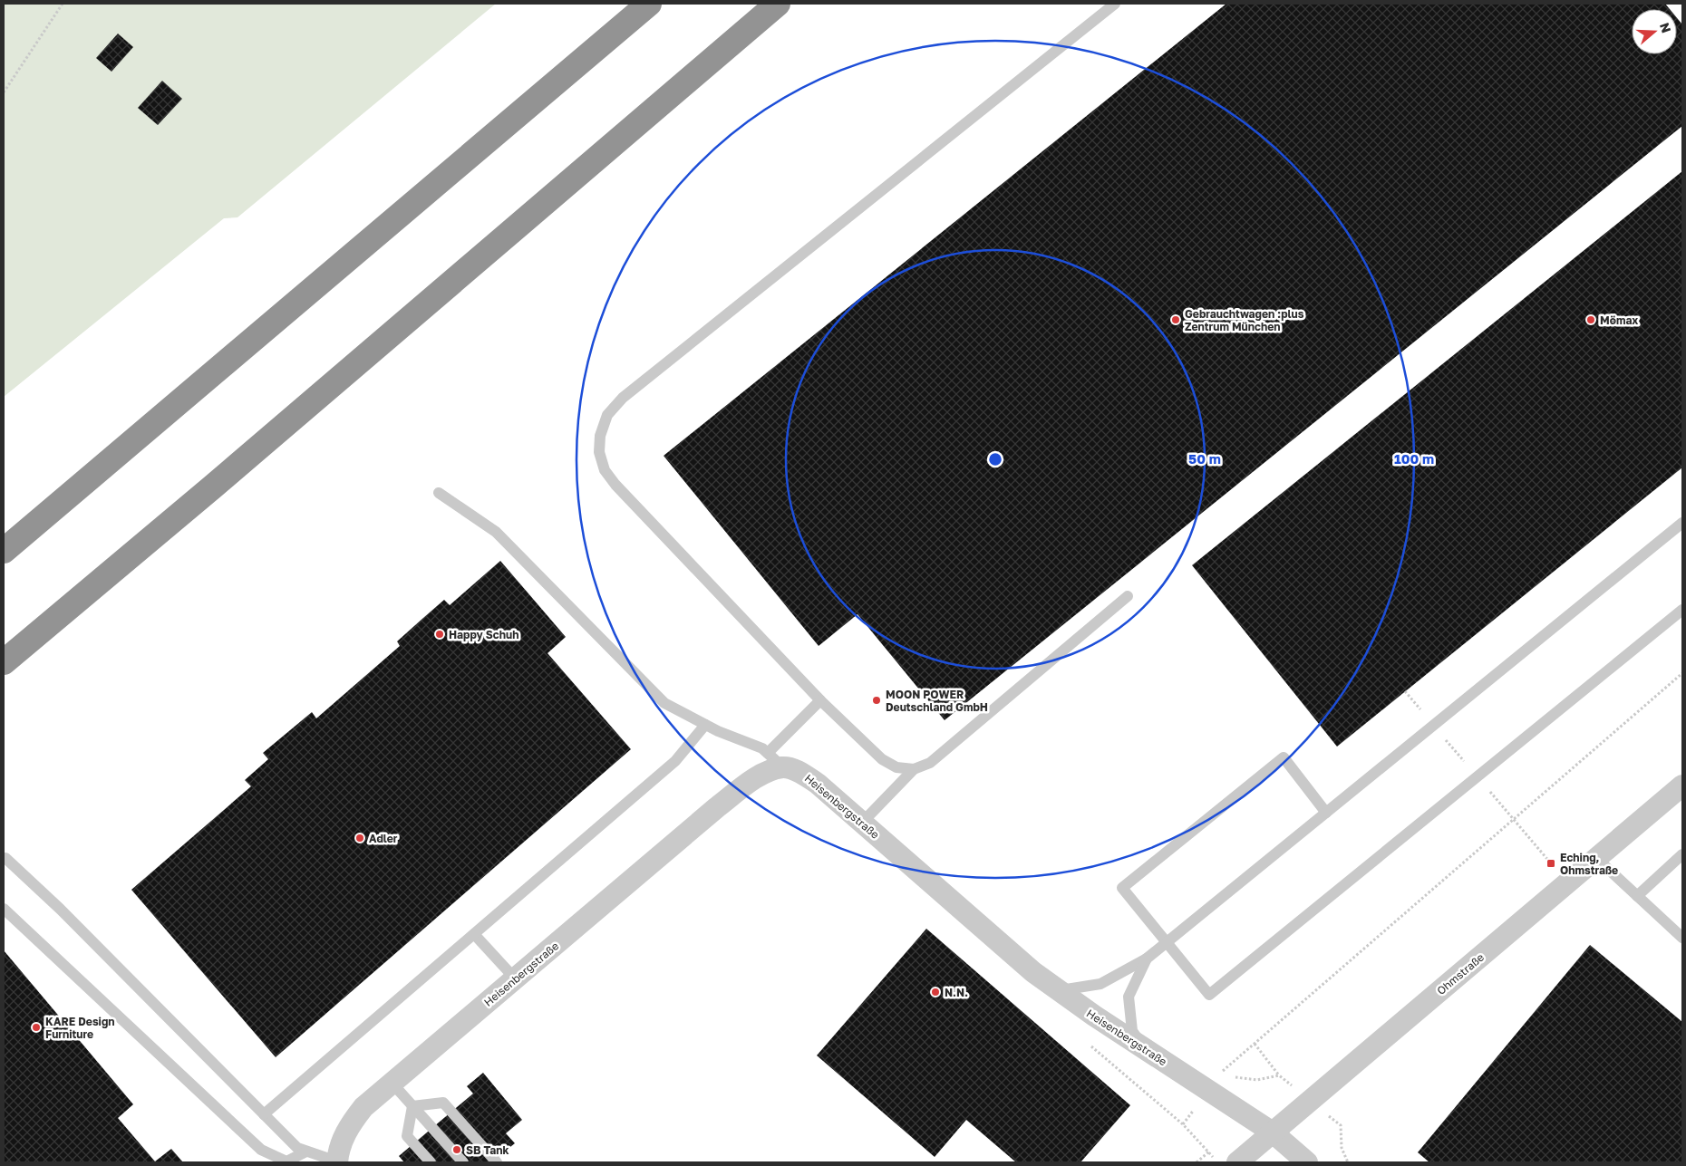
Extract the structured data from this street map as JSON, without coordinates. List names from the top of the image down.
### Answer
{
  "streets": {
    "street": ["Heisenbergstraße", "Ohmstraße"]
  },
  "crossings": [
    ["Heisenbergstraße", "Ohmstraße"]
  ],
  "places": {
    "other": [
      "Gebrauchtwagen :plus Zentrum München",
      "Mömax",
      "Happy Schuh",
      "MOON POWER Deutschland GmbH",
      "Adler",
      "N.N.",
      "KARE Design Furniture",
      "SB Tank"
    ],
    "transit": ["Eching, Ohmstraße"]
  },
  "north": "right",
  "rings": ["50 m", "100 m"]
}
